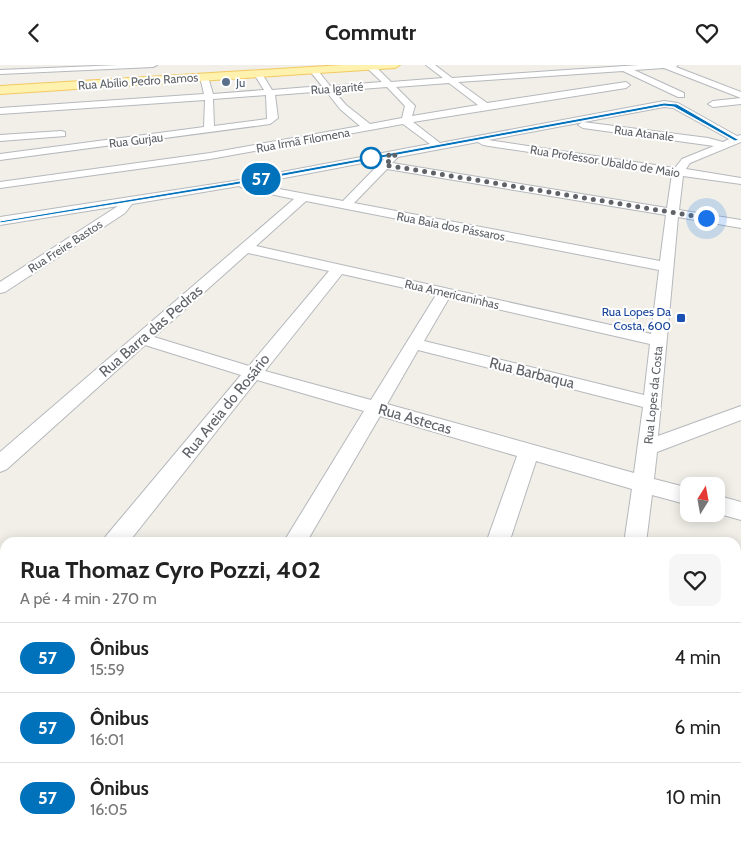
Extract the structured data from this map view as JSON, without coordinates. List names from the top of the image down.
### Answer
{
  "streets": {
    "main road": ["Rua Abílio Pedro Ramos"],
    "street": [
      "Rua Igarité",
      "Rua Atanale",
      "Rua Gurjau",
      "Rua Irmã Filomena",
      "Rua Professor Ubaldo de Maio",
      "Rua Baia dos Pássaros",
      "Rua Freire Bastos",
      "Rua Americaninhas",
      "Rua Barra das Pedras",
      "Rua Barbaqua",
      "Rua Lopes da Costa",
      "Rua Areia do Rosário",
      "Rua Astecas"
    ]
  },
  "crossings": [
    ["Rua Igarité", "Rua Gurjau"],
    ["Rua Professor Ubaldo de Maio", "Rua Lopes da Costa"],
    ["Rua Baia dos Pássaros", "Rua Barra das Pedras"],
    ["Rua Baia dos Pássaros", "Rua Lopes da Costa"],
    ["Rua Americaninhas", "Rua Barra das Pedras"],
    ["Rua Americaninhas", "Rua Lopes da Costa"],
    ["Rua Americaninhas", "Rua Areia do Rosário"],
    ["Rua Barra das Pedras", "Rua Astecas"],
    ["Rua Barbaqua", "Rua Lopes da Costa"],
    ["Rua Lopes da Costa", "Rua Astecas"],
    ["Rua Areia do Rosário", "Rua Astecas"]
  ],
  "places": {
    "other": ["Ju"],
    "transit": ["Rua Lopes Da Costa, 600"]
  },
  "lines": ["bus line 57"],
  "north": "top",
  "page": {
    "header": "Commutr",
    "on_map": "57",
    "heading": ["Rua Thomaz Cyro Pozzi, 402", "A pé · 4 min · 270 m"],
    "list": [
      {
        "mark": "57",
        "name": "Ônibus",
        "note": "15:59",
        "value": "4 min"
      },
      {
        "mark": "57",
        "name": "Ônibus",
        "note": "16:01",
        "value": "6 min"
      },
      {
        "mark": "57",
        "name": "Ônibus",
        "note": "16:05",
        "value": "10 min"
      }
    ]
  }
}
